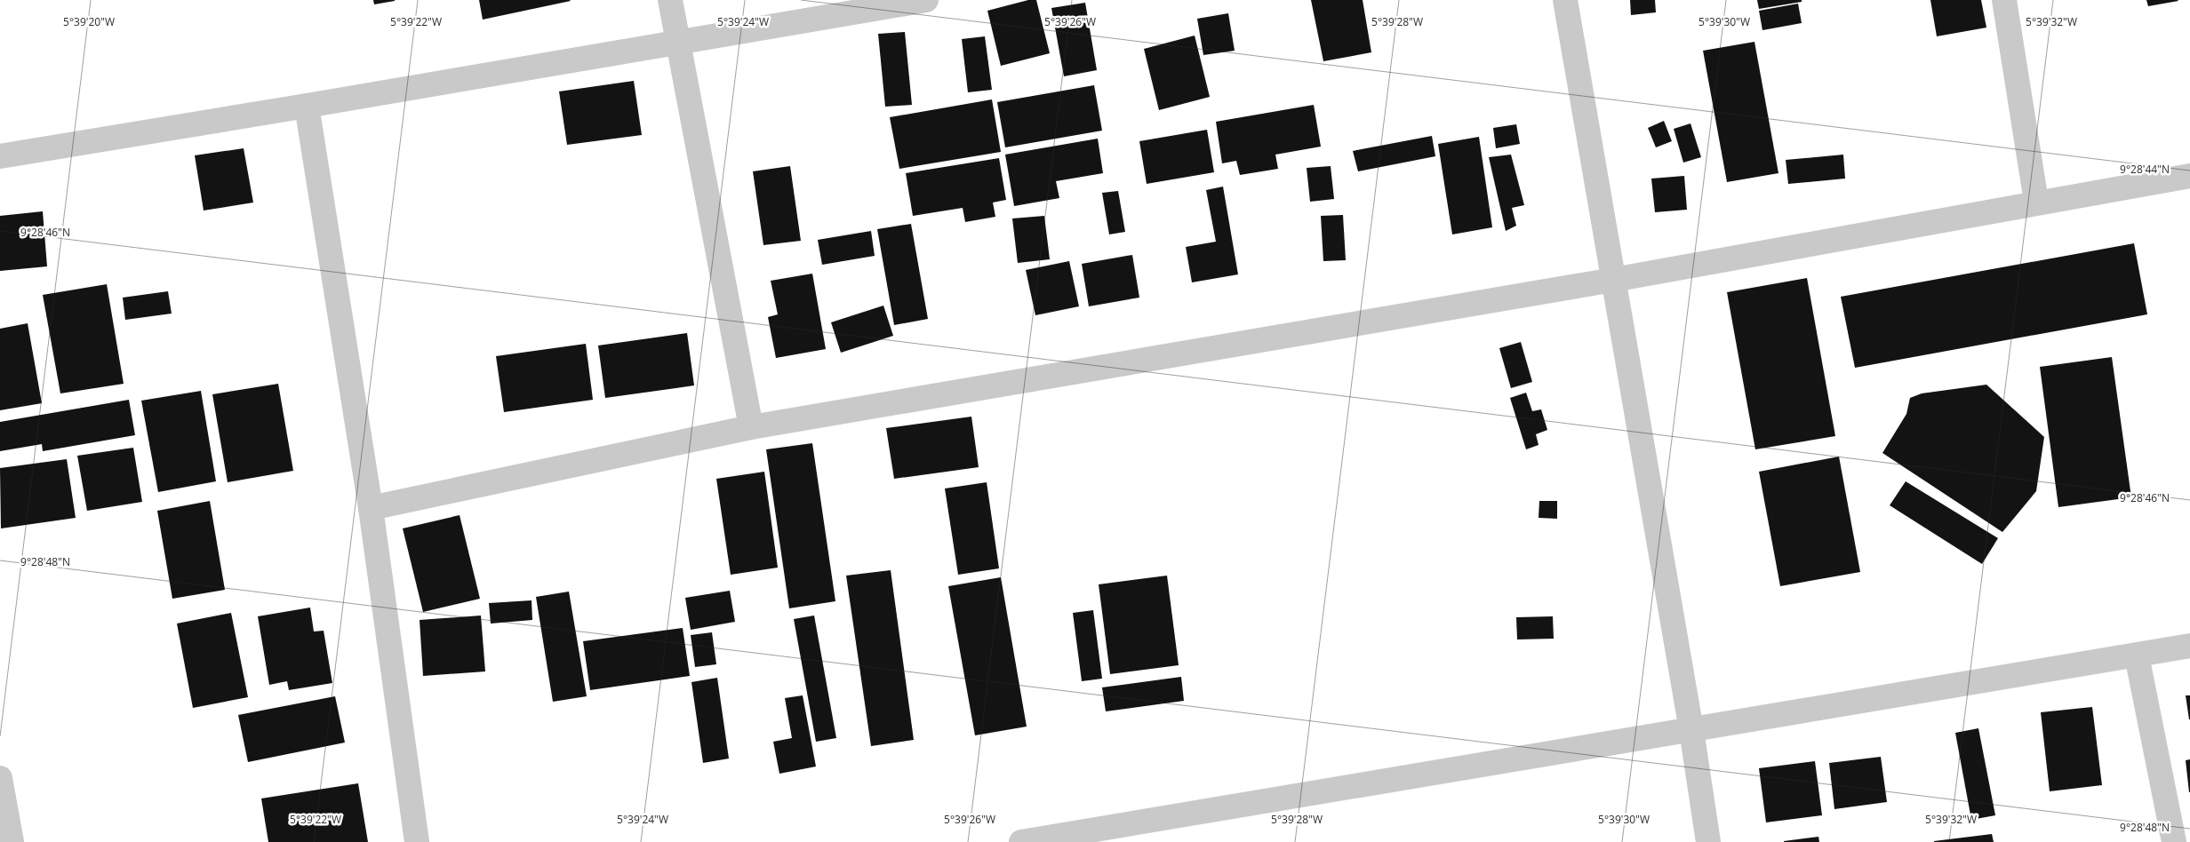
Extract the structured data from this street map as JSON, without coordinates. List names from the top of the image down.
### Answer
{
  "coordinates": [
    "5°39'20\"W",
    "5°39'22\"W",
    "5°39'24\"W",
    "5°39'26\"W",
    "5°39'28\"W",
    "5°39'30\"W",
    "5°39'32\"W",
    "9°28'44\"N",
    "9°28'46\"N",
    "9°28'48\"N"
  ]
}
